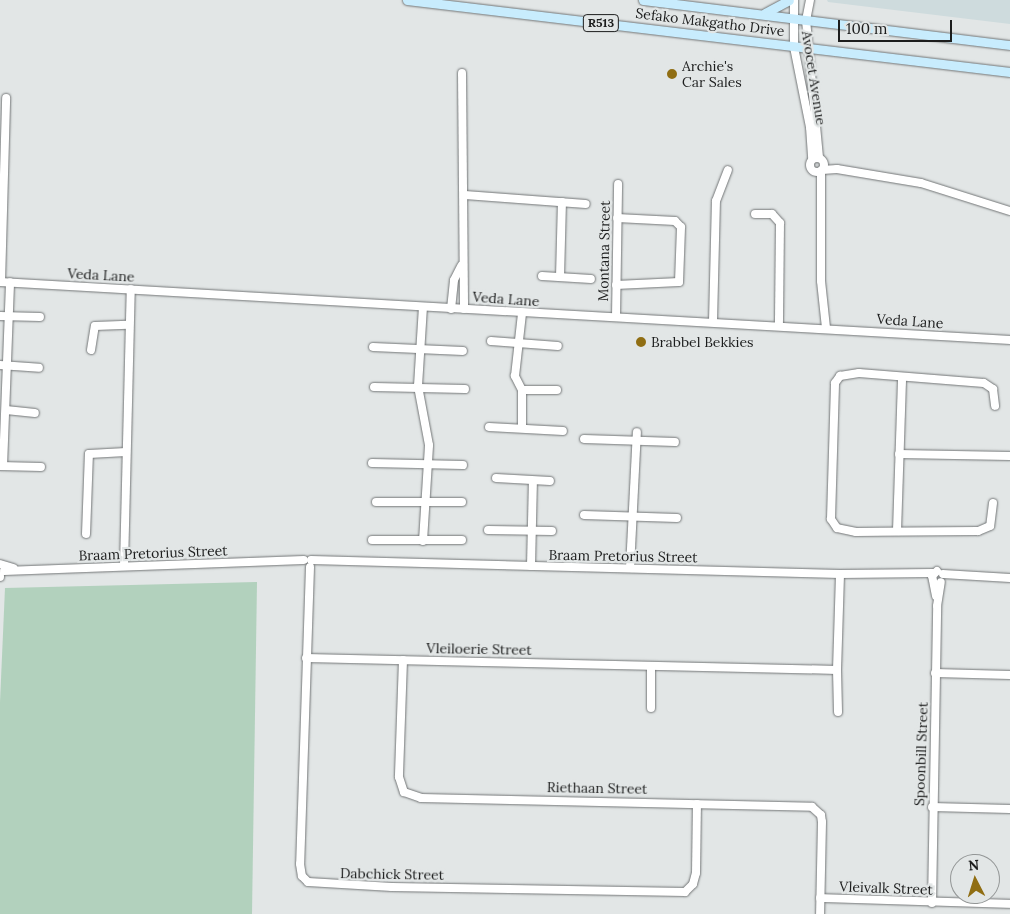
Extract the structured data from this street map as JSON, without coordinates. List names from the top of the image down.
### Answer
{
  "streets": {
    "main road": ["Sefako Makgatho Drive", "R513"],
    "street": [
      "Avocet Avenue",
      "Montana Street",
      "Veda Lane",
      "Braam Pretorius Street",
      "Vleiloerie Street",
      "Spoonbill Street",
      "Riethaan Street",
      "Dabchick Street",
      "Vleivalk Street"
    ]
  },
  "crossings": [
    ["Sefako Makgatho Drive", "Avocet Avenue"],
    ["Montana Street", "Veda Lane"],
    ["Braam Pretorius Street", "Spoonbill Street"],
    ["Braam Pretorius Street", "Dabchick Street"],
    ["Vleiloerie Street", "Riethaan Street"],
    ["Vleiloerie Street", "Dabchick Street"],
    ["Spoonbill Street", "Vleivalk Street"],
    ["Riethaan Street", "Dabchick Street"],
    ["Riethaan Street", "Vleivalk Street"]
  ],
  "places": ["Archie's Car Sales", "Brabbel Bekkies"],
  "scale_bar": "100 m",
  "north": "top"
}
